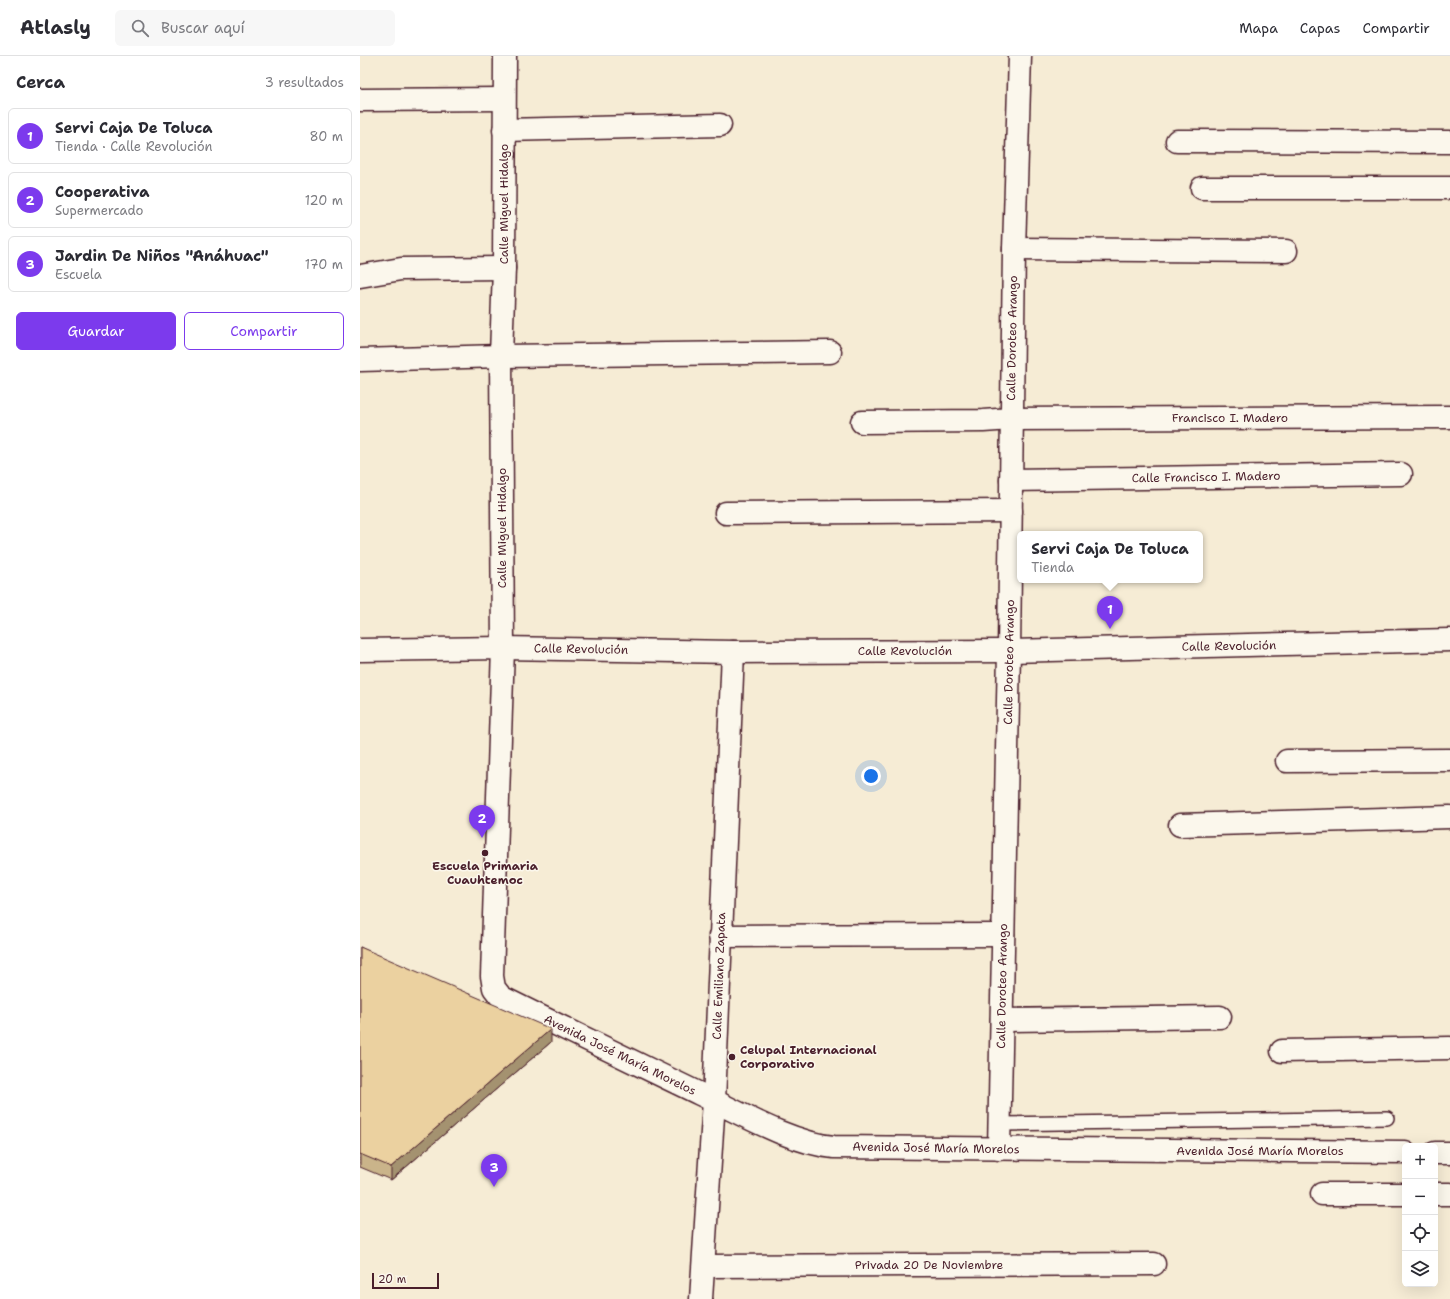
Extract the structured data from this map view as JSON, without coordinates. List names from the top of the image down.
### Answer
{
  "streets": {
    "street": [
      "Calle Miguel Hidalgo",
      "Calle Doroteo Arango",
      "Francisco I. Madero",
      "Calle Francisco I. Madero",
      "Calle Revolución",
      "Calle Emiliano Zapata",
      "Avenida José María Morelos",
      "Privada 20 De Noviembre"
    ]
  },
  "crossings": [
    ["Calle Miguel Hidalgo", "Calle Revolución"],
    ["Calle Miguel Hidalgo", "Avenida José María Morelos"],
    ["Calle Doroteo Arango", "Francisco I. Madero"],
    ["Calle Doroteo Arango", "Calle Francisco I. Madero"],
    ["Calle Doroteo Arango", "Calle Revolución"],
    ["Calle Doroteo Arango", "Avenida José María Morelos"],
    ["Calle Revolución", "Calle Emiliano Zapata"],
    ["Calle Emiliano Zapata", "Avenida José María Morelos"],
    ["Calle Emiliano Zapata", "Privada 20 De Noviembre"]
  ],
  "places": ["Escuela Primaria Cuauhtemoc", "Celupal Internacional Corporativo"],
  "scale_bar": "20 m",
  "page": {
    "header": "Atlasly",
    "search": "Buscar aquí",
    "nav": ["Mapa", "Capas", "Compartir"],
    "heading": ["Cerca", "3 resultados"],
    "list": [
      {
        "mark": "1",
        "name": "Servi Caja De Toluca",
        "note": "Tienda · Calle Revolución",
        "value": "80 m"
      },
      {
        "mark": "2",
        "name": "Cooperativa",
        "note": "Supermercado",
        "value": "120 m"
      },
      {
        "mark": "3",
        "name": "Jardin De Niños \"Anáhuac\"",
        "note": "Escuela",
        "value": "170 m"
      }
    ],
    "buttons": ["Guardar", "Compartir"],
    "popup": ["Servi Caja De Toluca", "Tienda"],
    "pins": ["1", "2", "3"],
    "map_buttons": ["+", "−"],
    "scale": "20 m"
  }
}
